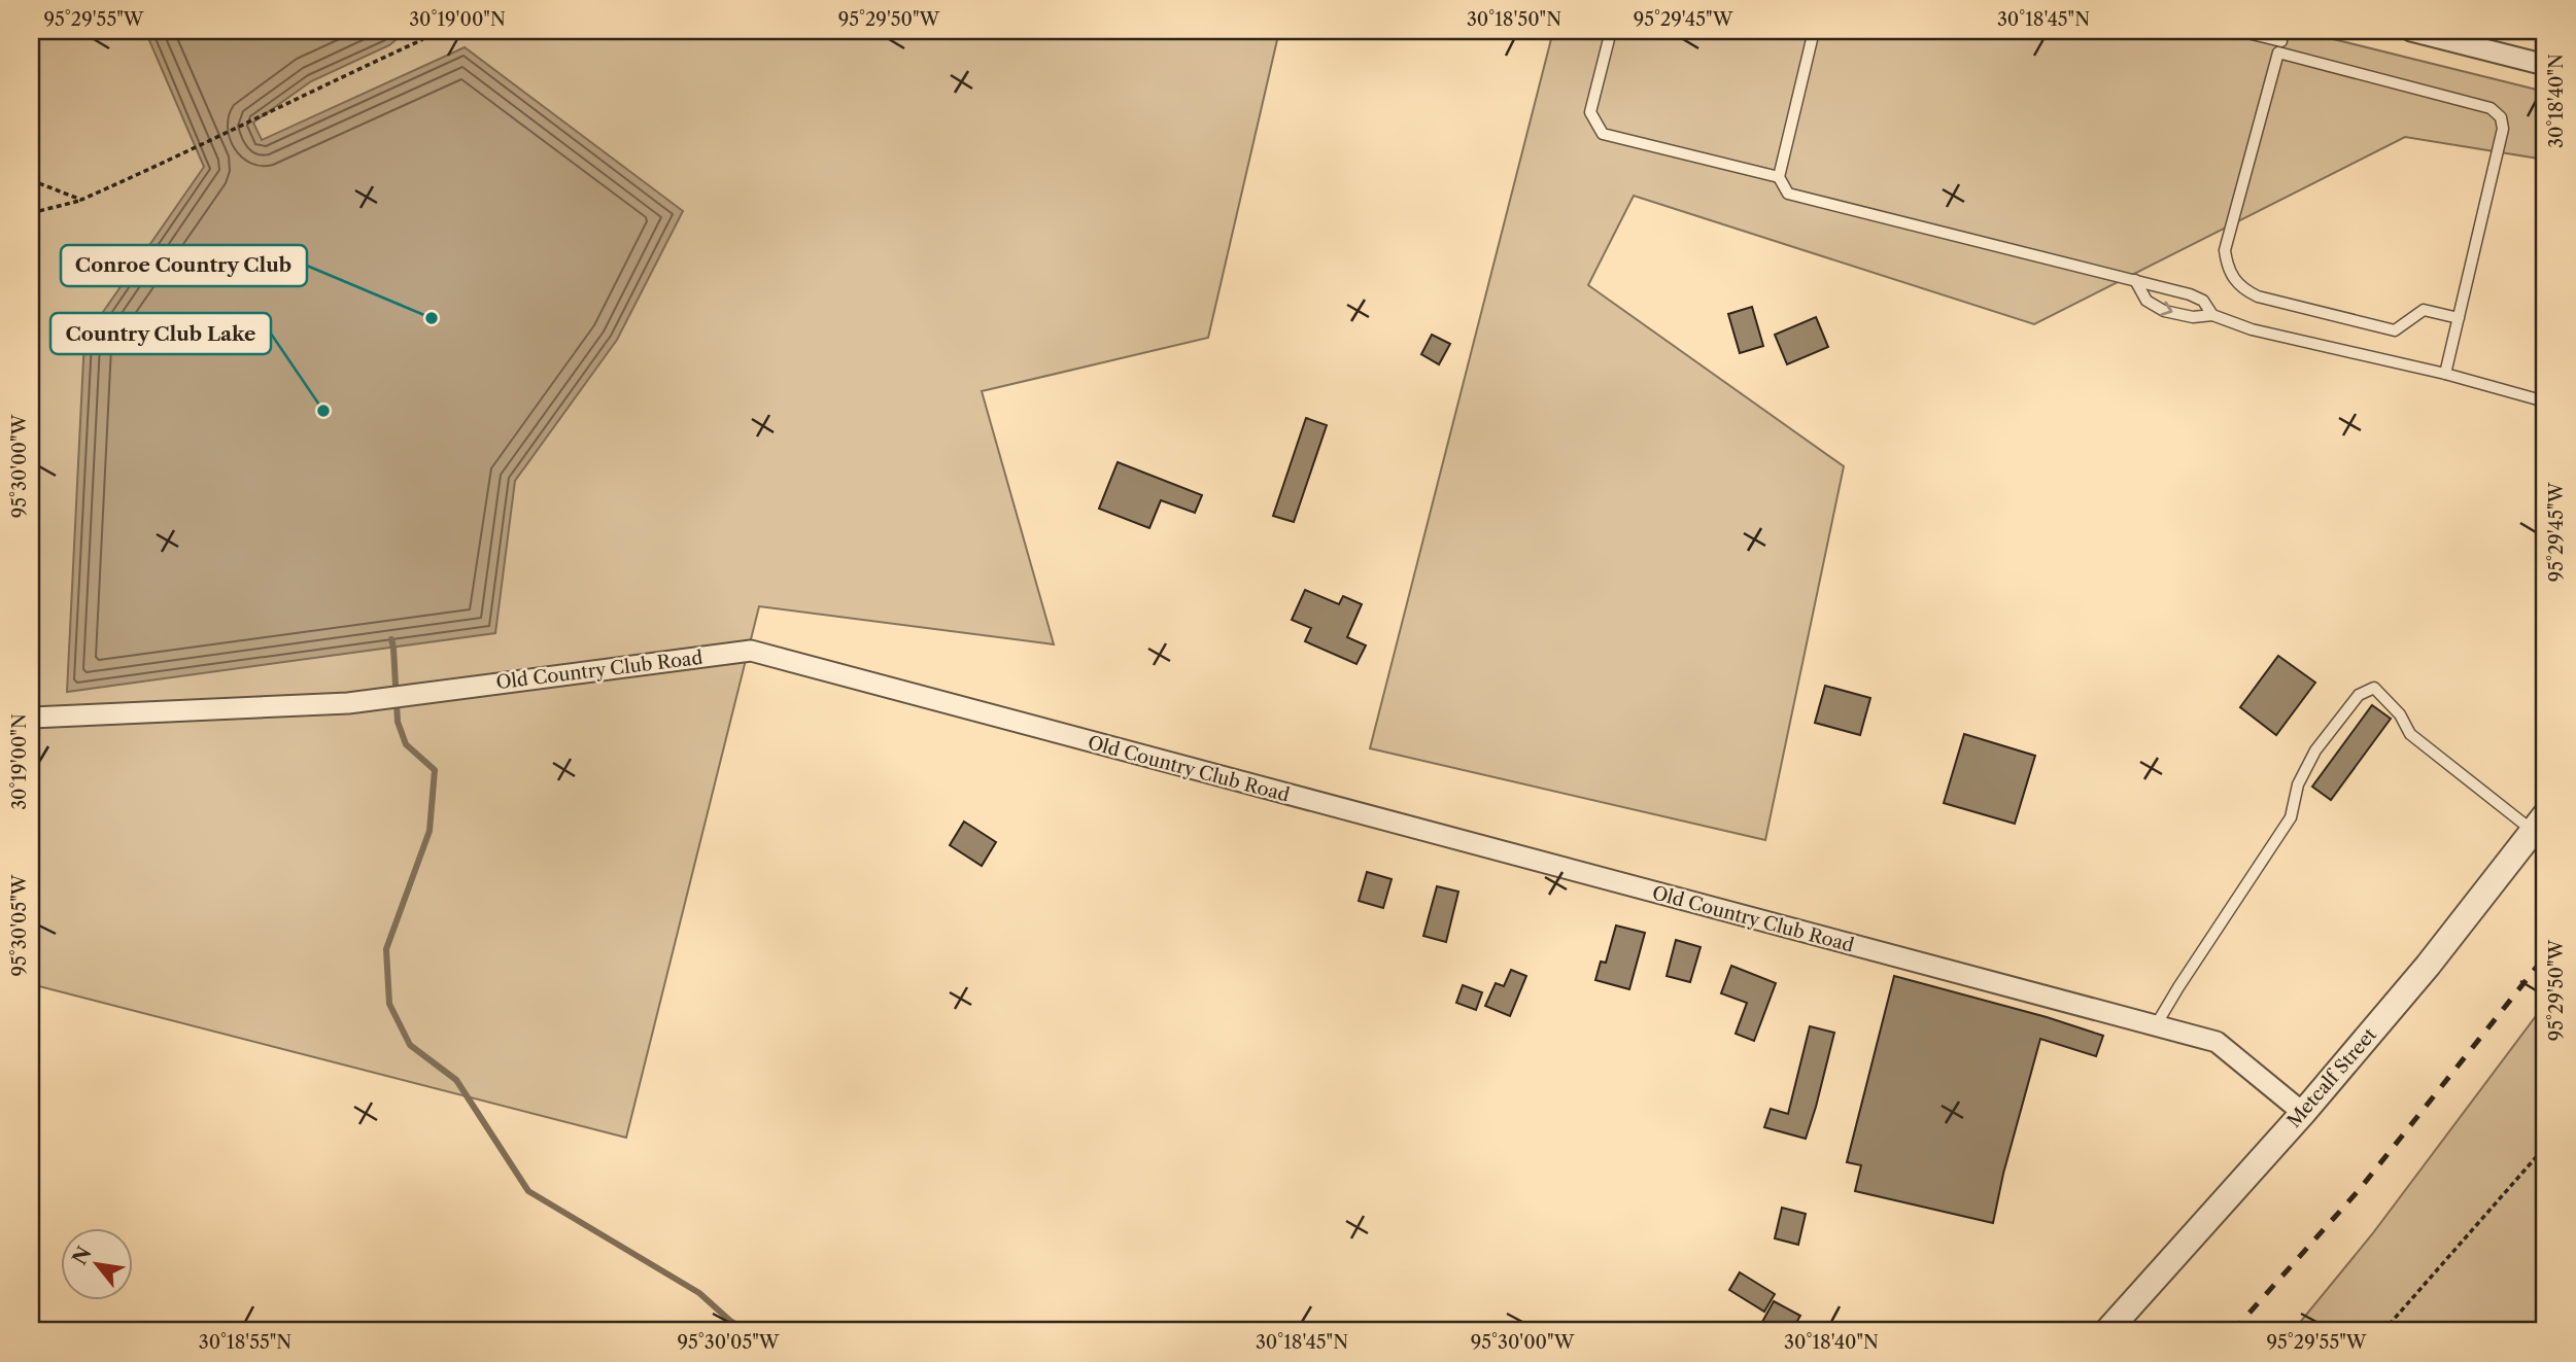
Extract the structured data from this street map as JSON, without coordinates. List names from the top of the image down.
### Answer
{
  "streets": {
    "street": ["Old Country Club Road", "Metcalf Street"]
  },
  "crossings": [
    ["Old Country Club Road", "Metcalf Street"]
  ],
  "places": ["Conroe Country Club", "Country Club Lake"],
  "north": "top left",
  "coordinates": [
    "95°29'55\"W",
    "30°19'00\"N",
    "95°29'50\"W",
    "30°18'50\"N",
    "95°29'45\"W",
    "30°18'45\"N",
    "30°18'40\"N",
    "95°30'00\"W",
    "95°30'05\"W",
    "30°18'55\"N"
  ]
}
